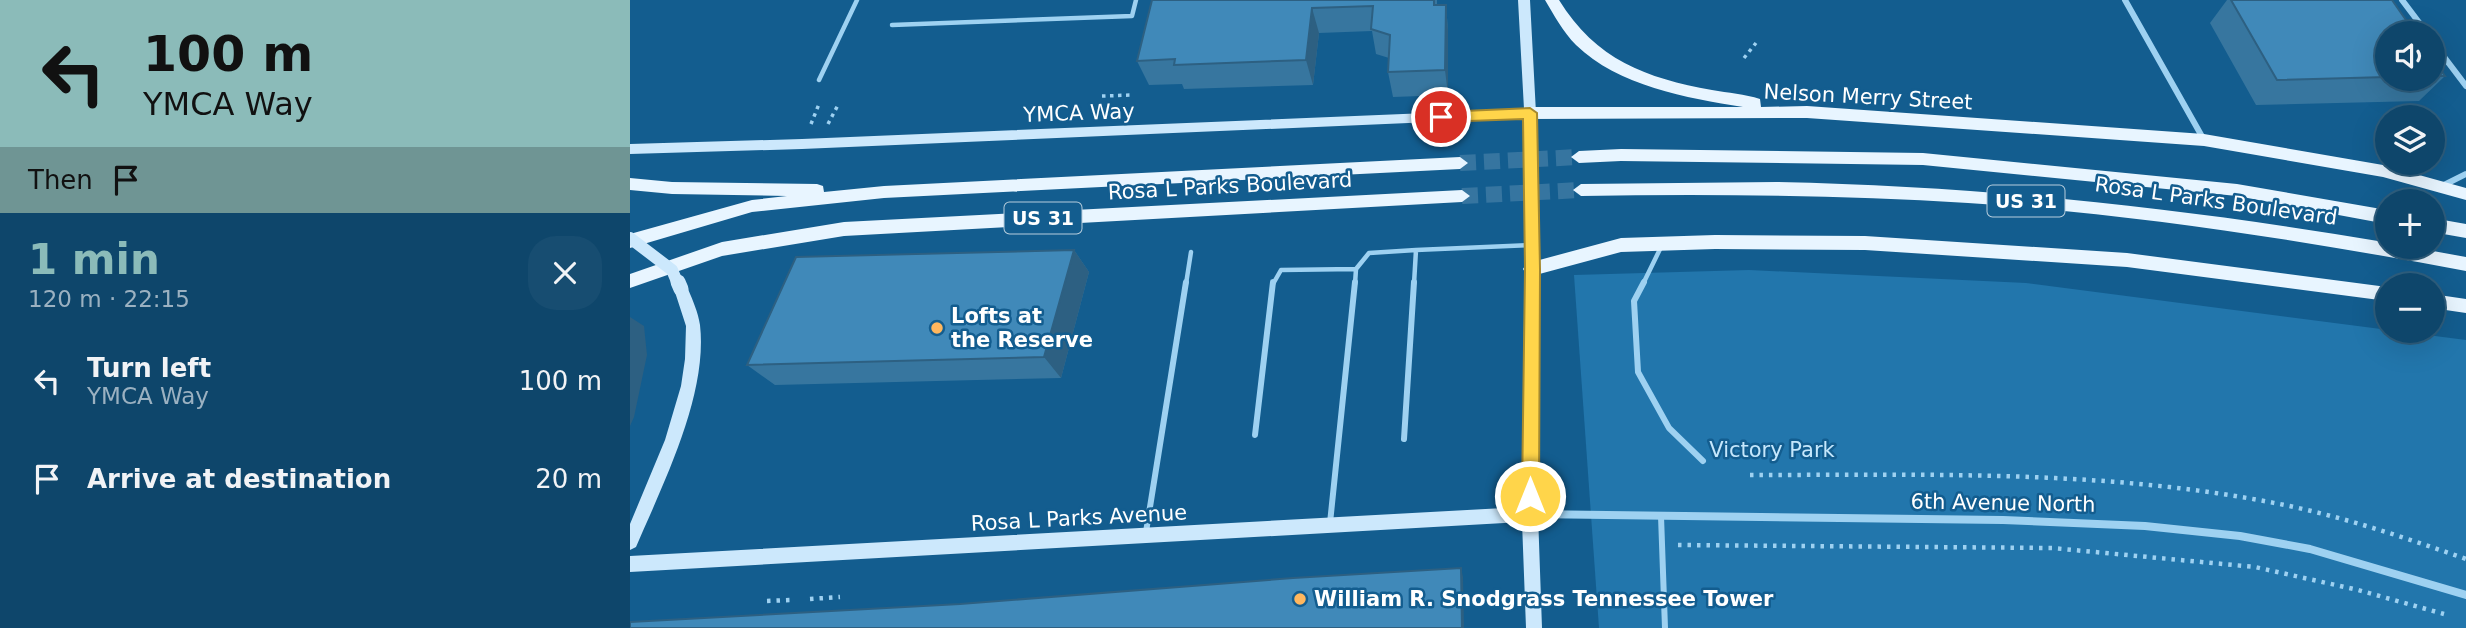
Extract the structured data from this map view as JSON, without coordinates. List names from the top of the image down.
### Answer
{
  "streets": {
    "main road": ["Nelson Merry Street", "Rosa L Parks Boulevard", "US 31"],
    "street": ["YMCA Way", "6th Avenue North", "Rosa L Parks Avenue"]
  },
  "crossings": [
    ["Nelson Merry Street", "YMCA Way"],
    ["6th Avenue North", "Rosa L Parks Avenue"]
  ],
  "parks": ["Victory Park"],
  "places": ["Lofts at the Reserve", "William R. Snodgrass Tennessee Tower"],
  "page": {
    "turn": ["100 m", "YMCA Way"],
    "map_buttons": ["+", "−"],
    "then": "Then",
    "heading": ["1 min", "120 m · 22:15"],
    "list": [
      {
        "name": "Turn left",
        "note": "YMCA Way",
        "value": "100 m"
      },
      {
        "name": "Arrive at destination",
        "value": "20 m"
      }
    ]
  }
}
